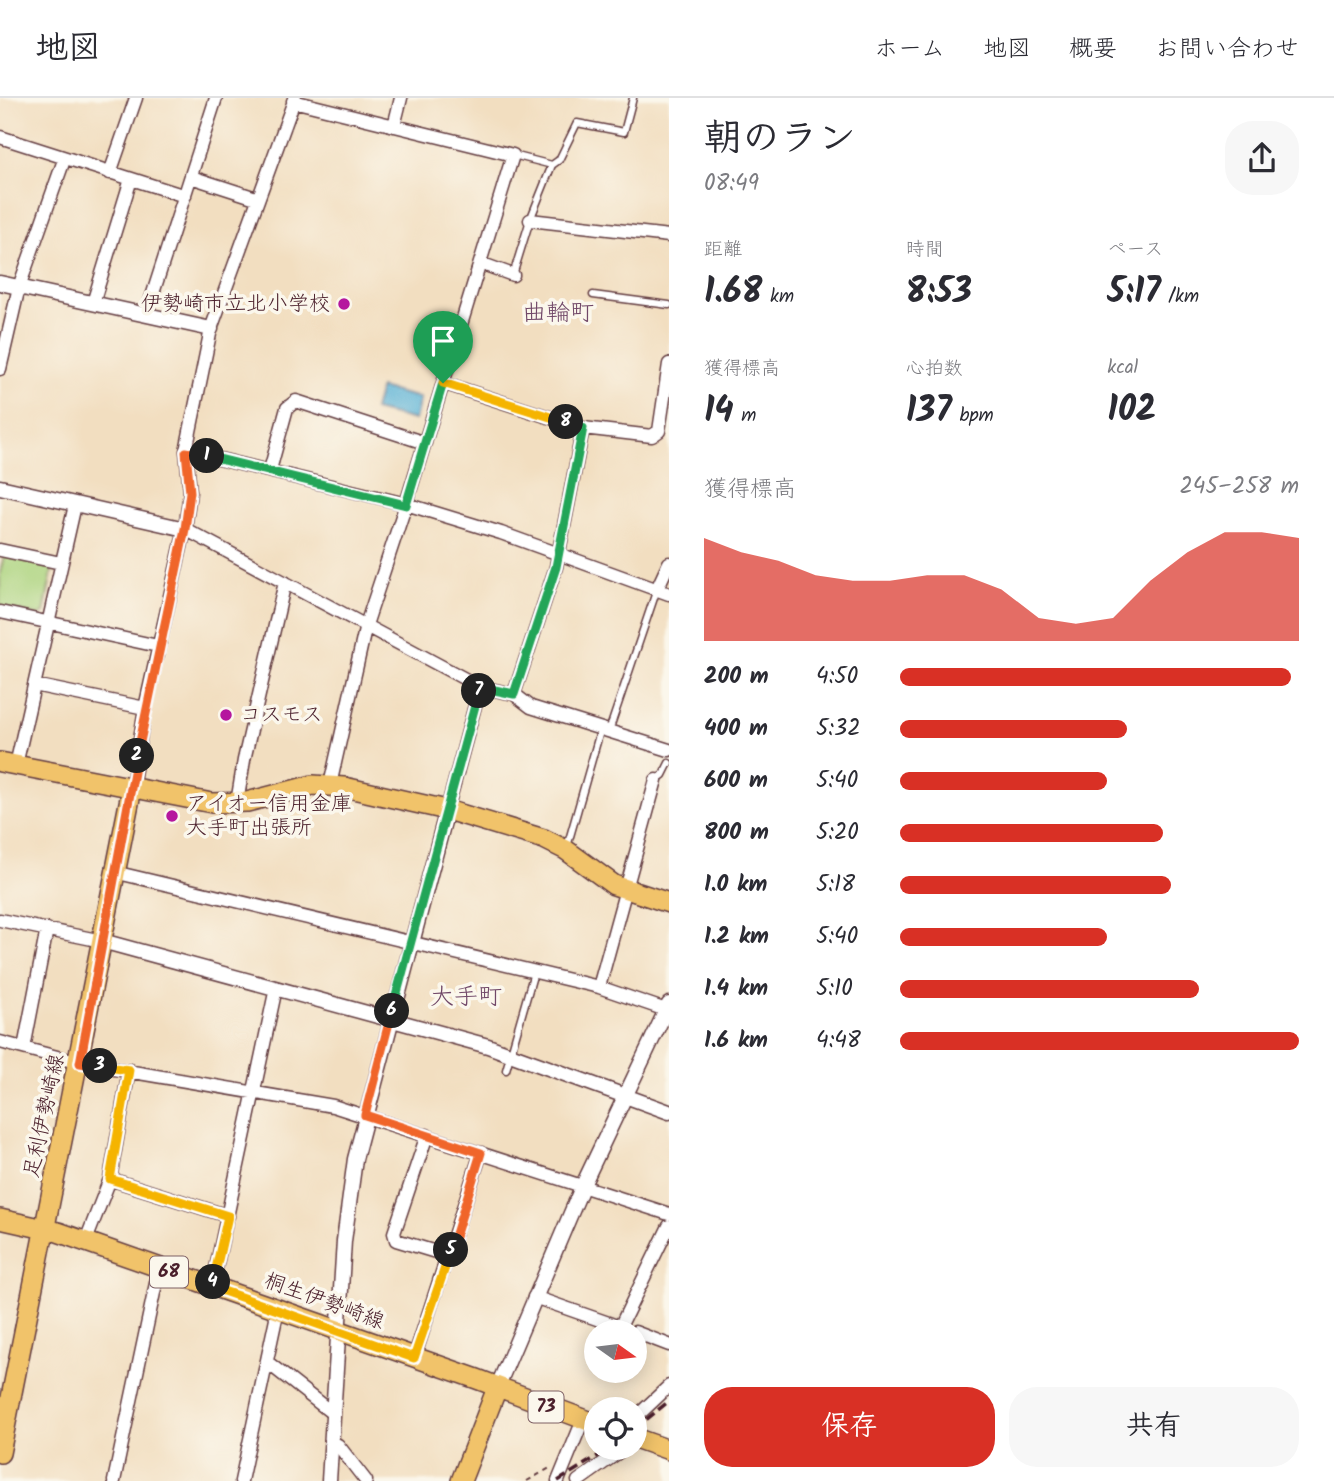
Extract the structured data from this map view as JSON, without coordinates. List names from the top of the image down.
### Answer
{
  "streets": {
    "main road": [
      "足利伊勢崎線",
      "68",
      "桐生伊勢崎線",
      "73"
    ]
  },
  "crossings": [
    ["足利伊勢崎線", "桐生伊勢崎線"],
    ["桐生伊勢崎線", "73"]
  ],
  "districts": ["曲輪町", "大手町"],
  "places": ["伊勢崎市立北小学校", "コスモス", "アイオー信用金庫 大手町出張所"],
  "north": "right",
  "page": {
    "header": "地図",
    "nav": [
      "ホーム",
      "地図",
      "概要",
      "お問い合わせ"
    ],
    "heading": ["朝のラン", "08:49"],
    "stats": [
      ["距離", "1.68 km"],
      ["時間", "8:53"],
      ["ペース", "5:17 /km"],
      ["獲得標高", "14 m"],
      ["心拍数", "137 bpm"],
      ["kcal", "102"]
    ],
    "pins": [
      "8",
      "1",
      "7",
      "2",
      "6",
      "3",
      "5",
      "4"
    ],
    "chart": ["獲得標高", "245–258 m"],
    "list": [
      {
        "name": "200 m",
        "note": "4:50"
      },
      {
        "name": "400 m",
        "note": "5:32"
      },
      {
        "name": "600 m",
        "note": "5:40"
      },
      {
        "name": "800 m",
        "note": "5:20"
      },
      {
        "name": "1.0 km",
        "note": "5:18"
      },
      {
        "name": "1.2 km",
        "note": "5:40"
      },
      {
        "name": "1.4 km",
        "note": "5:10"
      },
      {
        "name": "1.6 km",
        "note": "4:48"
      }
    ],
    "buttons": ["保存", "共有"]
  }
}
